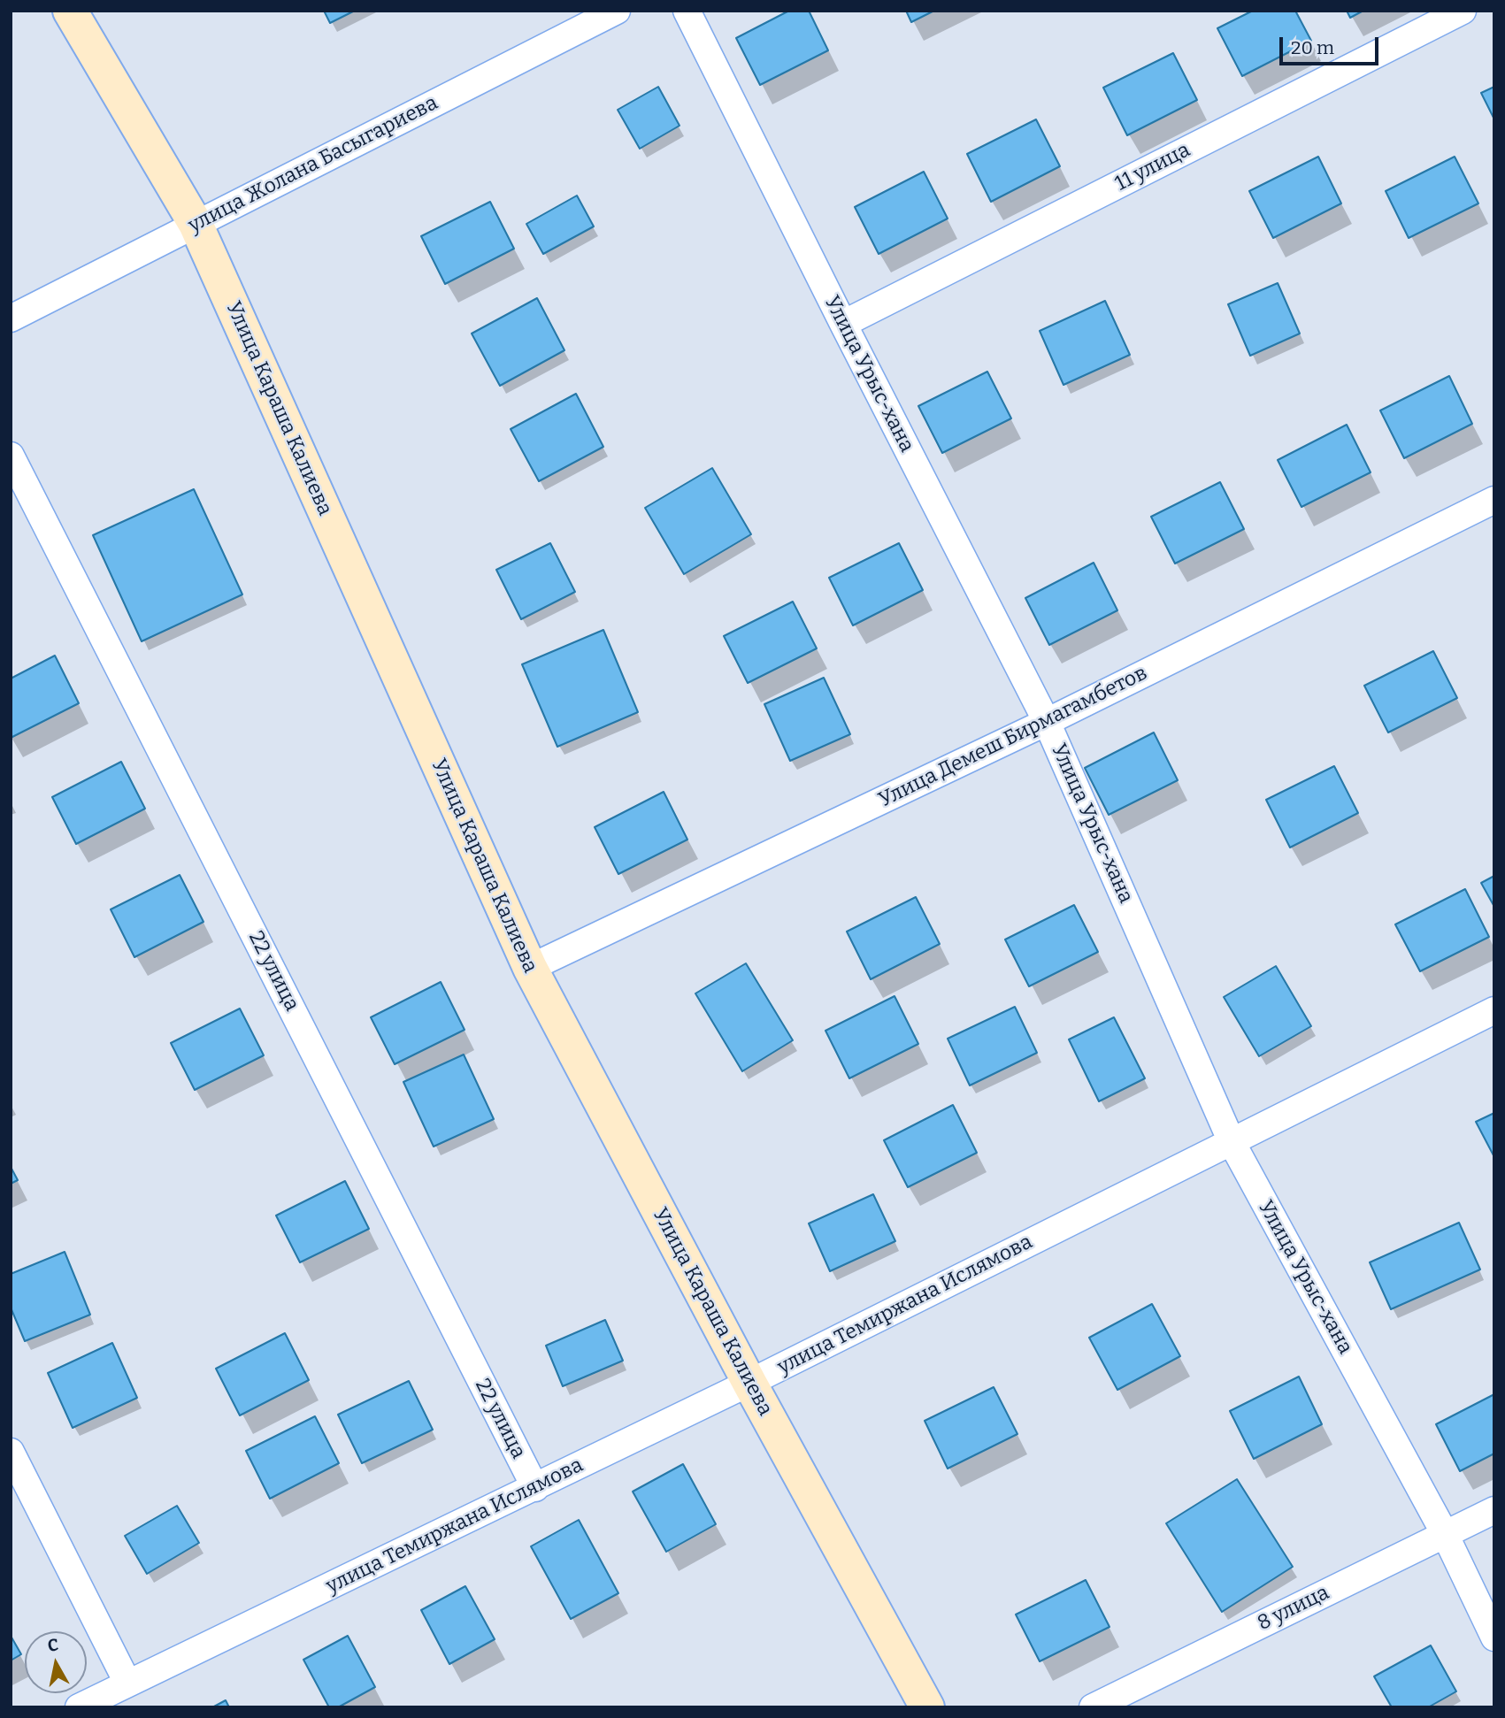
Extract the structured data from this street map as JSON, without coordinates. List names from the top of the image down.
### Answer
{
  "streets": {
    "street": [
      "улица Жолана Басыгариева",
      "11 улица",
      "Улица Урыс-хана",
      "Улица Караша Калиева",
      "Улица Демеш Бирмагамбетов",
      "22 улица",
      "улица Темиржана Ислямова",
      "8 улица"
    ]
  },
  "crossings": [
    ["улица Жолана Басыгариева", "Улица Караша Калиева"],
    ["11 улица", "Улица Урыс-хана"],
    ["Улица Урыс-хана", "Улица Демеш Бирмагамбетов"],
    ["Улица Урыс-хана", "улица Темиржана Ислямова"],
    ["Улица Урыс-хана", "8 улица"],
    ["Улица Караша Калиева", "Улица Демеш Бирмагамбетов"],
    ["Улица Караша Калиева", "улица Темиржана Ислямова"],
    ["22 улица", "улица Темиржана Ислямова"]
  ],
  "scale_bar": "20 m",
  "north": "top"
}
